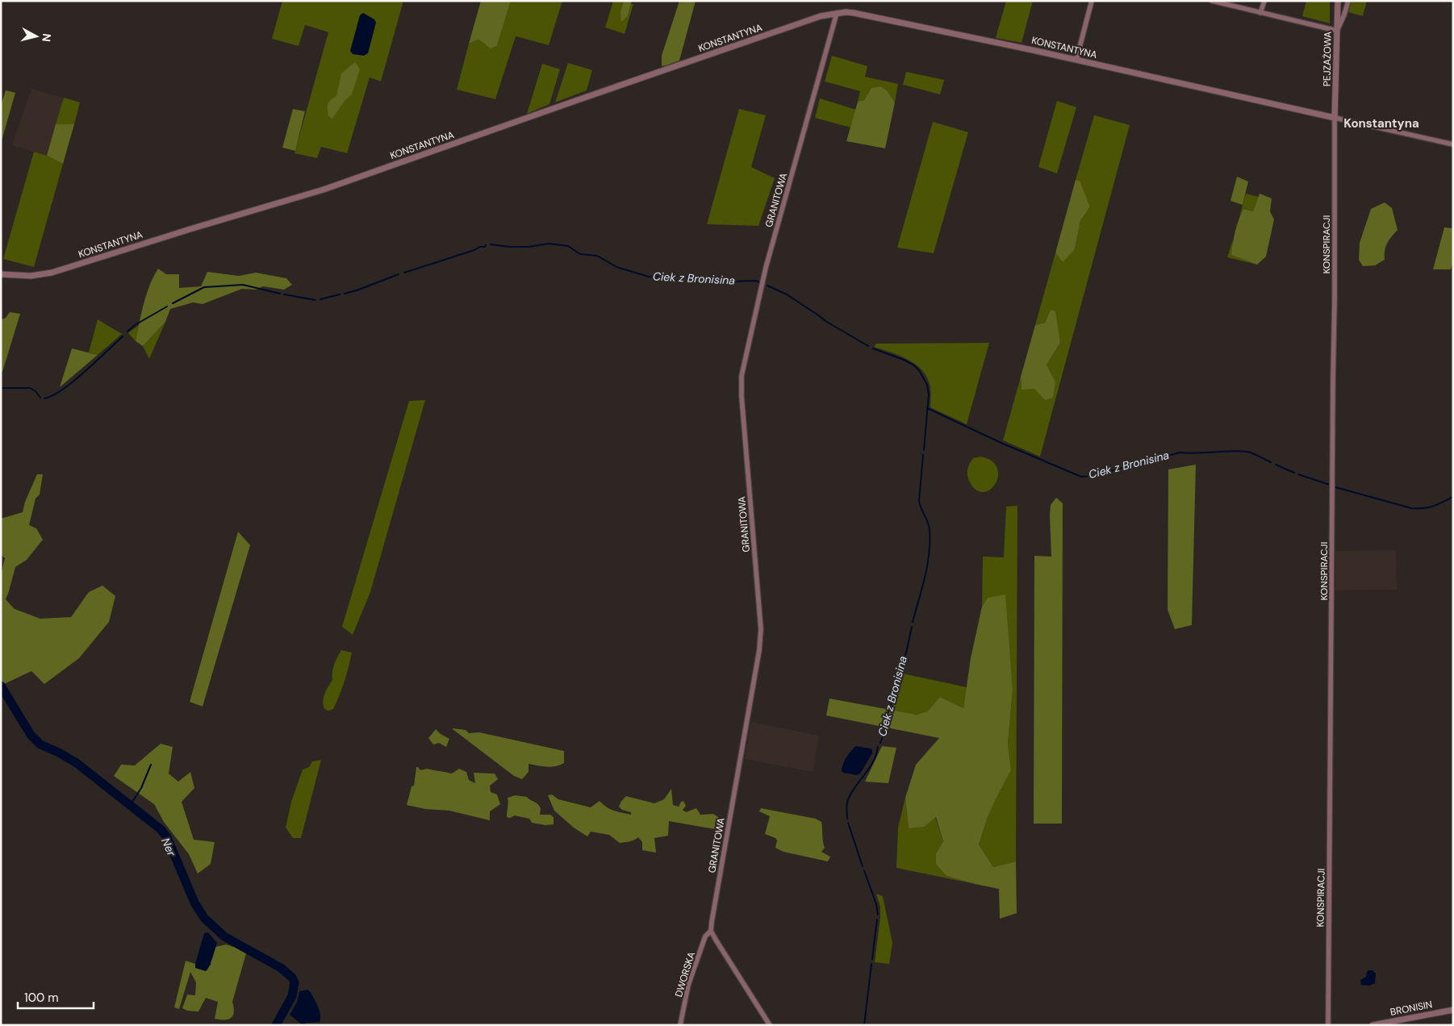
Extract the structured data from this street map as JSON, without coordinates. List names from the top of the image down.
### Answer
{
  "streets": {
    "street": [
      "KONSTANTYNA",
      "PEJZAŻOWA",
      "GRANITOWA",
      "KONSPIRACJI",
      "DWORSKA",
      "BRONISIN"
    ]
  },
  "crossings": [
    ["KONSTANTYNA", "PEJZAŻOWA"],
    ["KONSTANTYNA", "GRANITOWA"],
    ["KONSTANTYNA", "KONSPIRACJI"],
    ["PEJZAŻOWA", "KONSPIRACJI"],
    ["GRANITOWA", "DWORSKA"]
  ],
  "districts": ["Konstantyna"],
  "water": ["Ciek z Bronisina", "Ner"],
  "scale_bar": "100 m",
  "north": "right"
}
